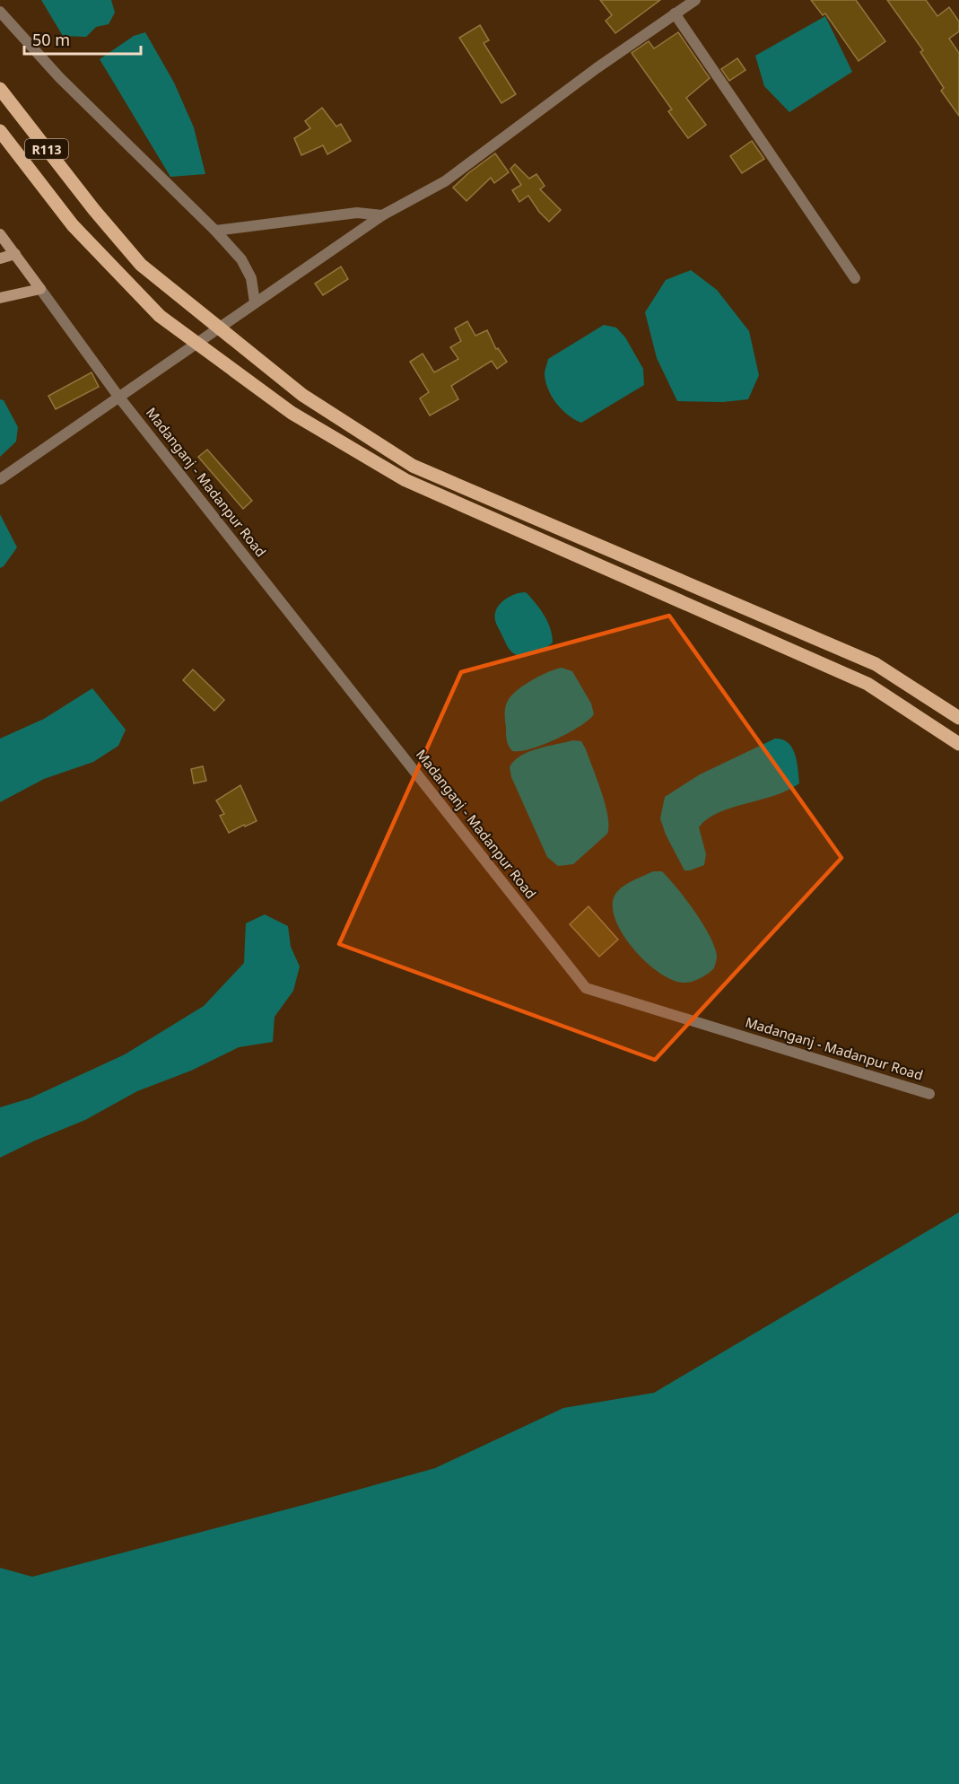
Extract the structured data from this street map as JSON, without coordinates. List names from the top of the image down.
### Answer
{
  "streets": {
    "main road": ["R113"],
    "street": ["Madanganj - Madanpur Road"]
  },
  "scale_bar": "50 m"
}
